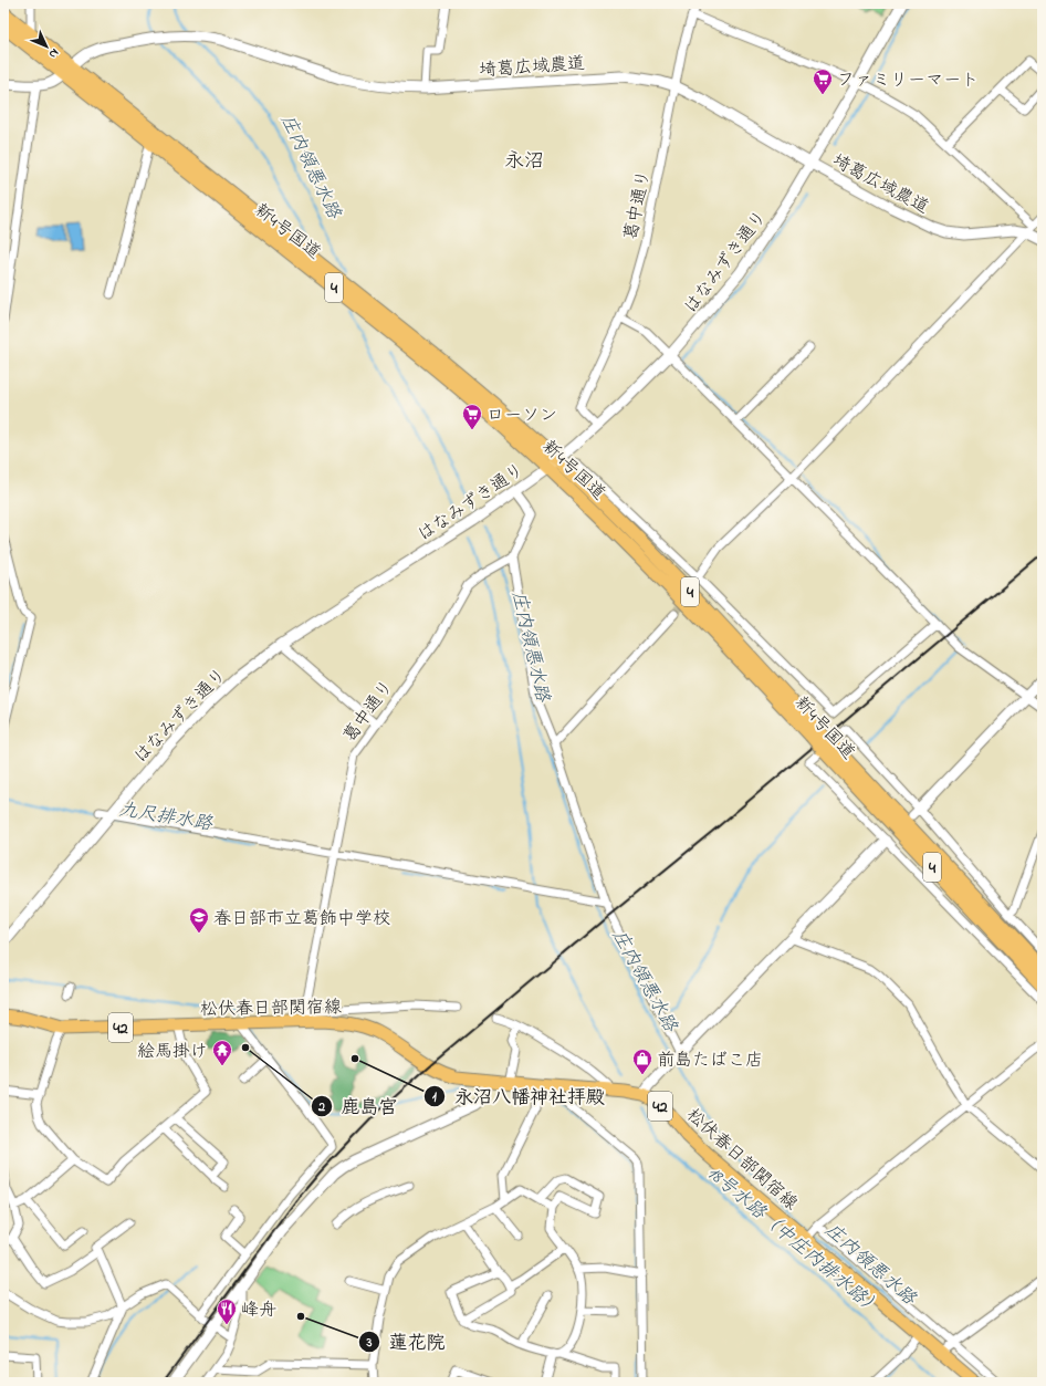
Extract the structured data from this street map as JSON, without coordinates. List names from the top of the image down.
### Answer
{
  "streets": {
    "main road": [
      "新4号国道",
      "4",
      "松伏春日部関宿線",
      "42"
    ],
    "street": ["埼葛広域農道", "葛中通り", "はなみずき通り"]
  },
  "crossings": [
    ["埼葛広域農道", "葛中通り"],
    ["埼葛広域農道", "新4号国道"],
    ["埼葛広域農道", "はなみずき通り"],
    ["葛中通り", "はなみずき通り"],
    ["葛中通り", "松伏春日部関宿線"],
    ["新4号国道", "はなみずき通り"]
  ],
  "districts": ["永沼"],
  "water": ["庄内領悪水路", "九尺排水路", "18号水路（中庄内排水路）"],
  "places": {
    "supermarket": ["ファミリーマート", "ローソン"],
    "school or university": ["春日部市立葛飾中学校"],
    "other": ["鹿島宮", "永沼八幡神社拝殿", "蓮花院"],
    "temple": ["絵馬掛け"],
    "shop": ["前島たばこ店"],
    "restaurant": ["峰舟"]
  },
  "north": "bottom right"
}
